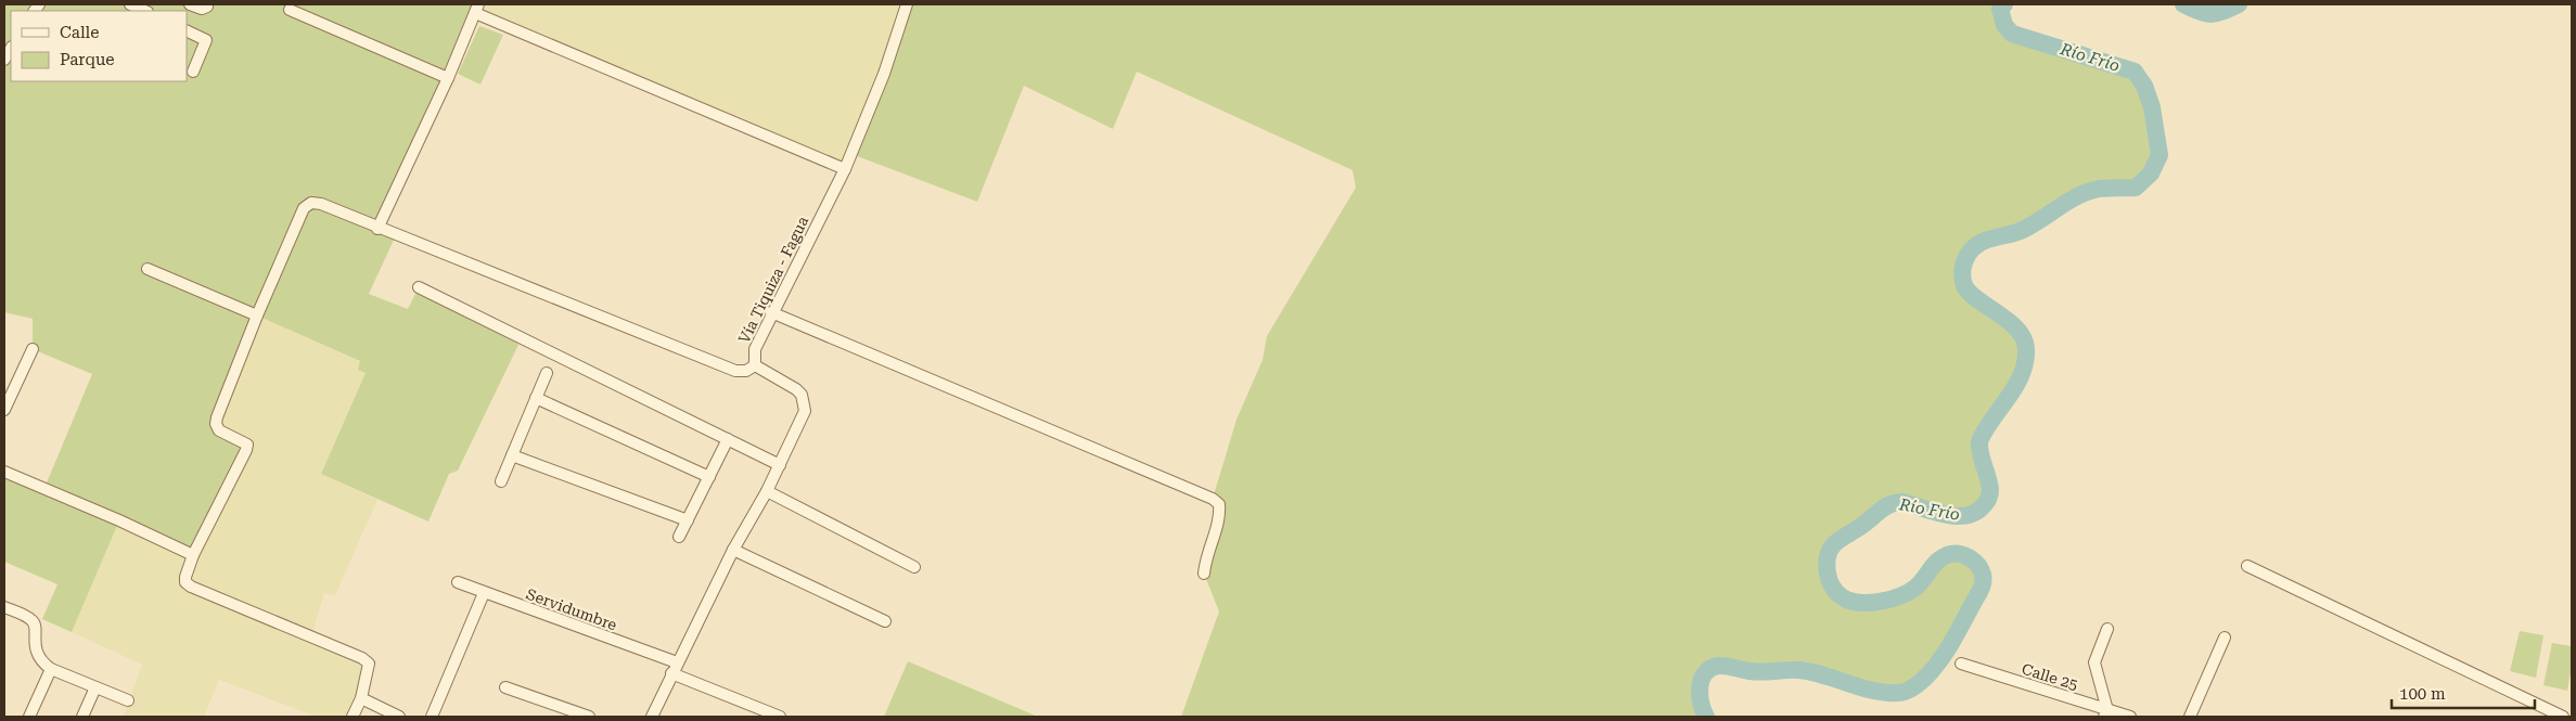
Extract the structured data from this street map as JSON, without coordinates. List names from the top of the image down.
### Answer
{
  "streets": {
    "street": ["Vía Tiquiza - Fagua", "Servidumbre", "Calle 25"]
  },
  "crossings": [
    ["Vía Tiquiza - Fagua", "Servidumbre"]
  ],
  "water": ["Río Frío"],
  "legend": ["Calle", "Parque"],
  "scale_bar": "100 m"
}
